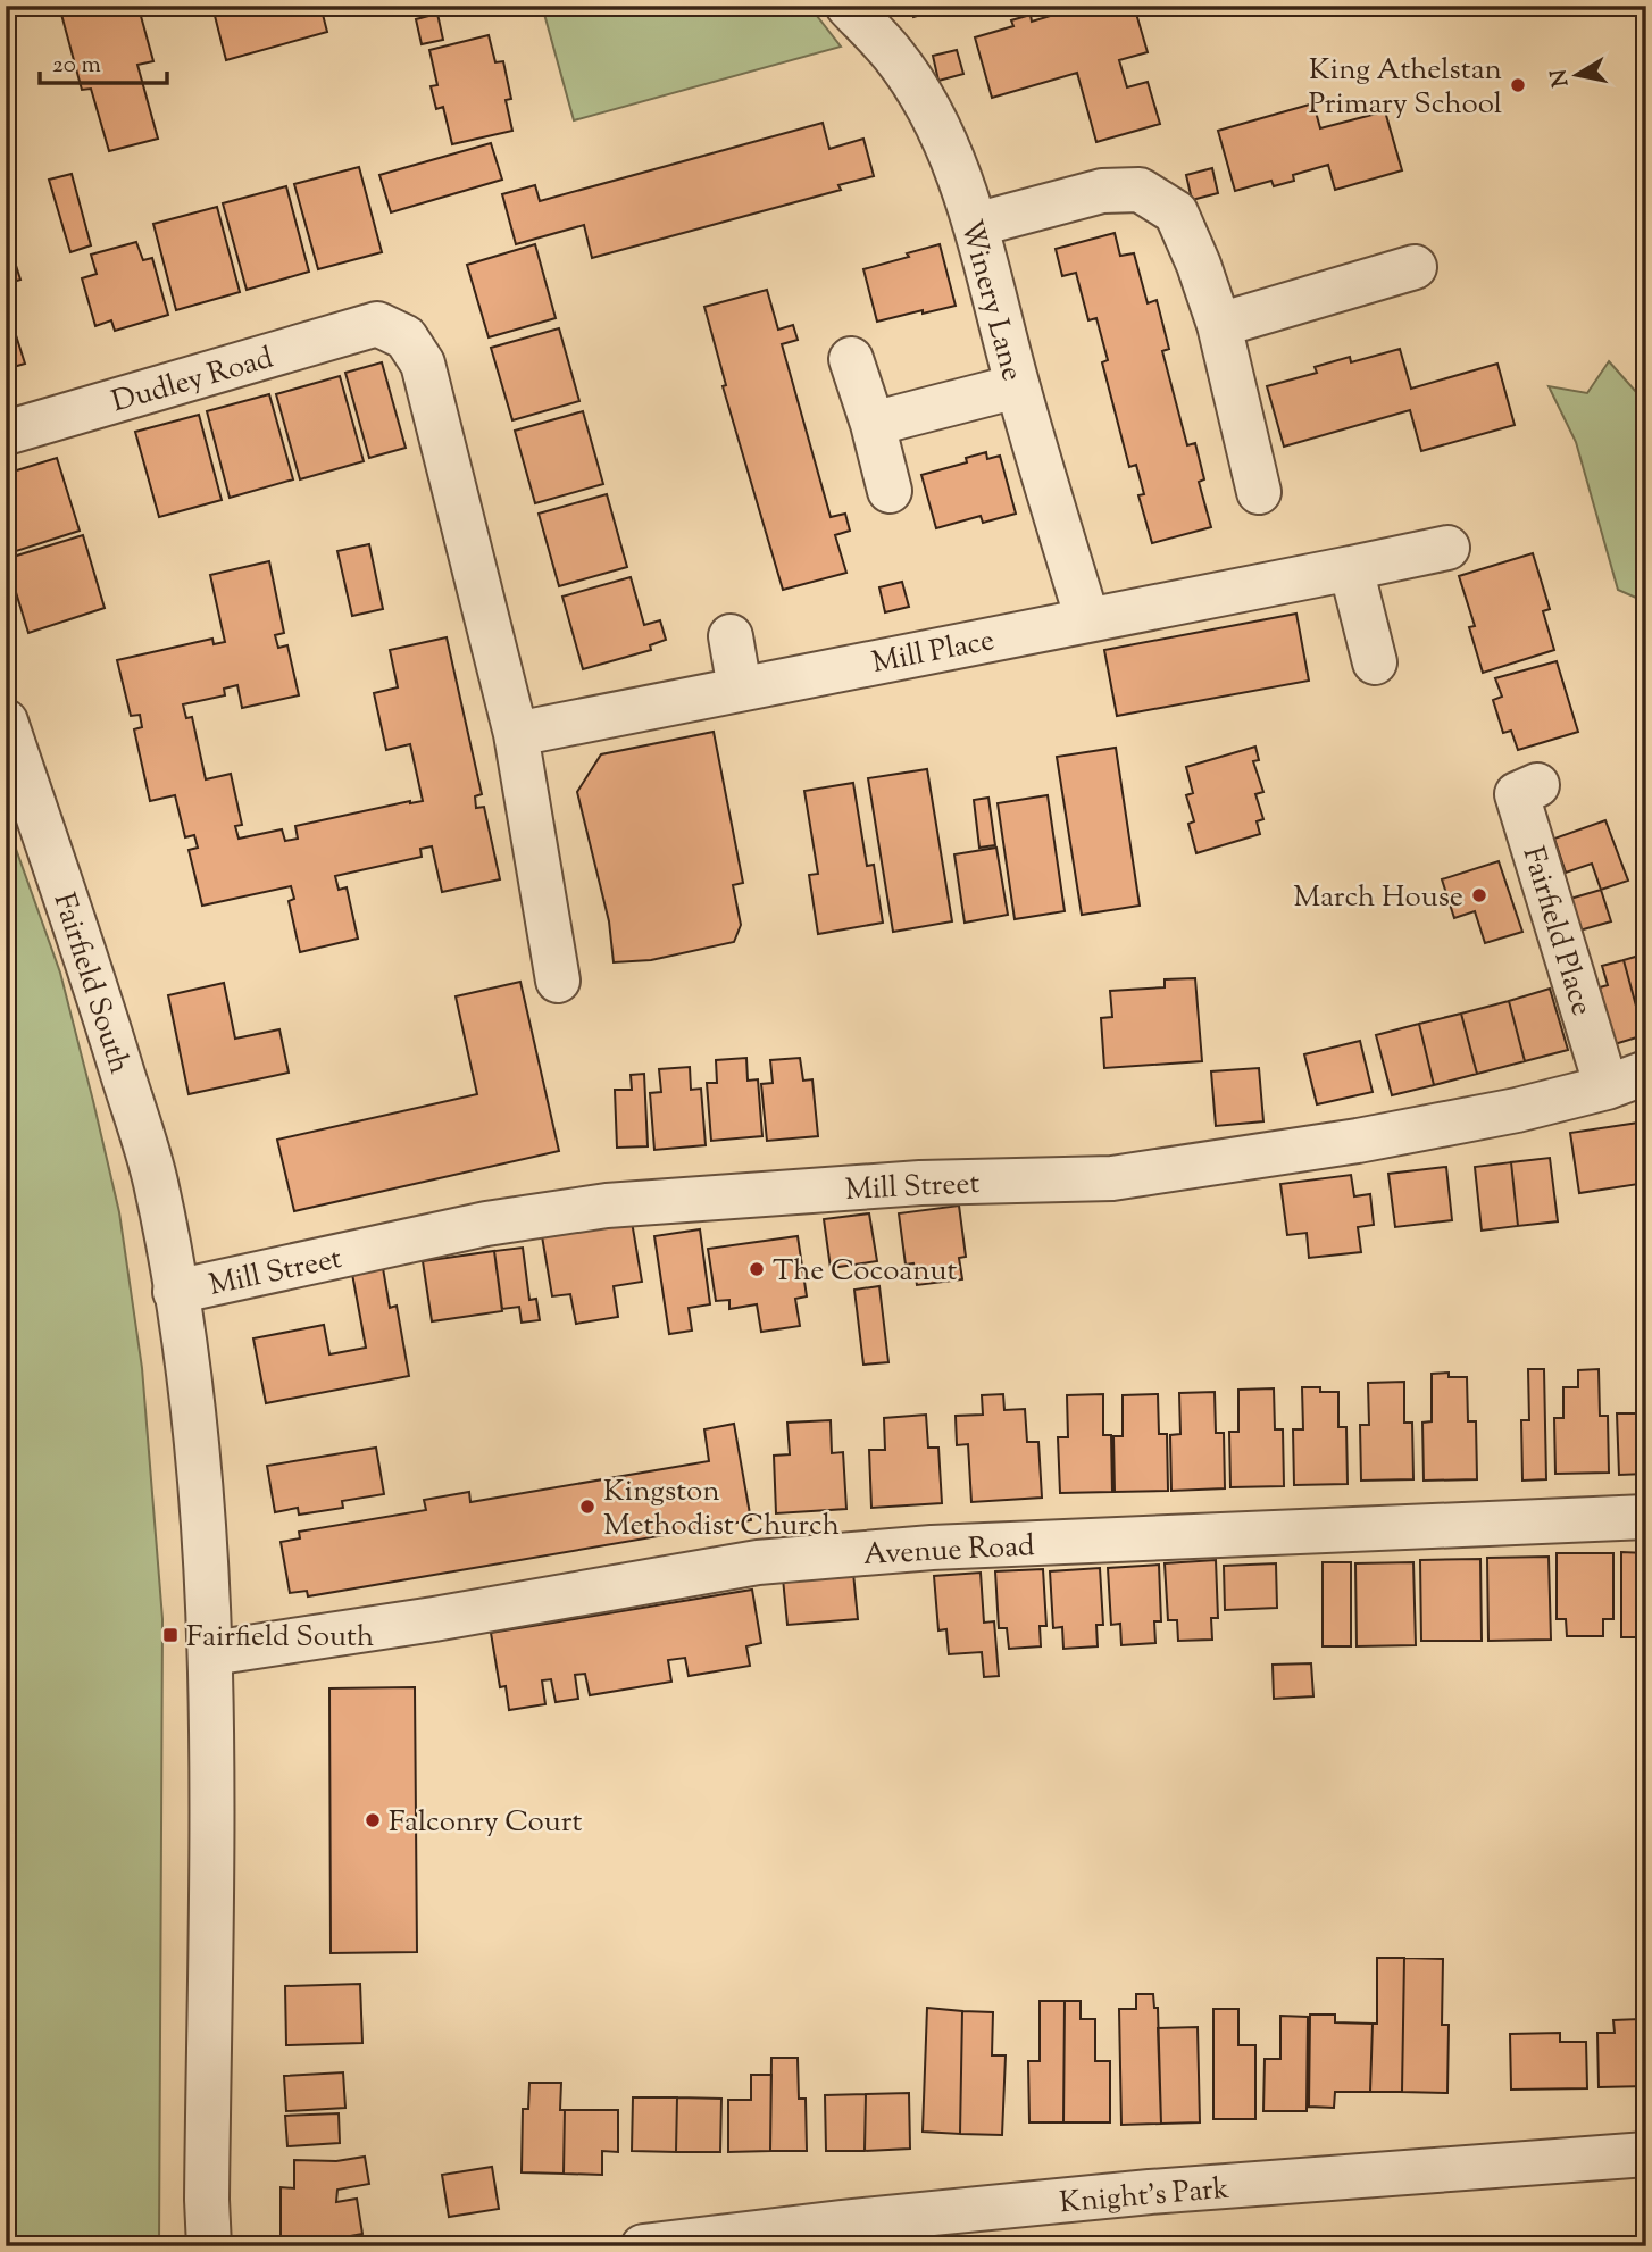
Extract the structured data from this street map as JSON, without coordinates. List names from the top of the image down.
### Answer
{
  "streets": {
    "street": [
      "Winery Lane",
      "Dudley Road",
      "Mill Place",
      "Fairfield Place",
      "Fairfield South",
      "Mill Street",
      "Avenue Road",
      "Knight's Park"
    ]
  },
  "crossings": [
    ["Winery Lane", "Mill Place"],
    ["Dudley Road", "Mill Place"],
    ["Fairfield Place", "Mill Street"],
    ["Fairfield South", "Mill Street"],
    ["Fairfield South", "Avenue Road"]
  ],
  "places": {
    "other": [
      "King Athelstan Primary School",
      "March House",
      "The Cocoanut",
      "Kingston Methodist Church",
      "Falconry Court"
    ],
    "transit": ["Fairfield South"]
  },
  "scale_bar": "20 m",
  "north": "left"
}
